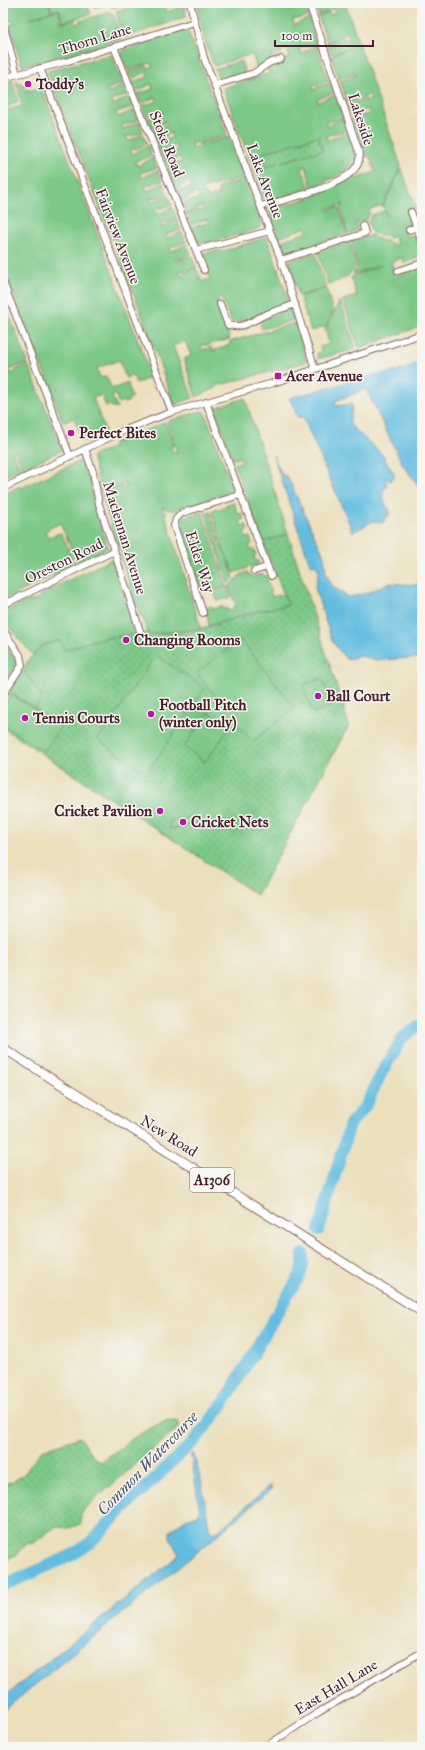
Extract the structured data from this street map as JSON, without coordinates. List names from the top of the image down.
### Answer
{
  "streets": {
    "main road": ["New Road", "A1306"],
    "street": [
      "Thorn Lane",
      "Lakeside",
      "Stoke Road",
      "Lake Avenue",
      "Fairview Avenue",
      "Maclennan Avenue",
      "Oreston Road",
      "Elder Way",
      "East Hall Lane"
    ]
  },
  "crossings": [
    ["Thorn Lane", "Stoke Road"],
    ["Thorn Lane", "Lake Avenue"],
    ["Thorn Lane", "Fairview Avenue"],
    ["Lakeside", "Lake Avenue"],
    ["Maclennan Avenue", "Oreston Road"]
  ],
  "water": ["Common Watercourse"],
  "places": {
    "other": [
      "Toddy's",
      "Perfect Bites",
      "Changing Rooms",
      "Ball Court",
      "Football Pitch (winter only)",
      "Tennis Courts",
      "Cricket Pavilion",
      "Cricket Nets"
    ],
    "transit": ["Acer Avenue"]
  },
  "scale_bar": "100 m"
}
